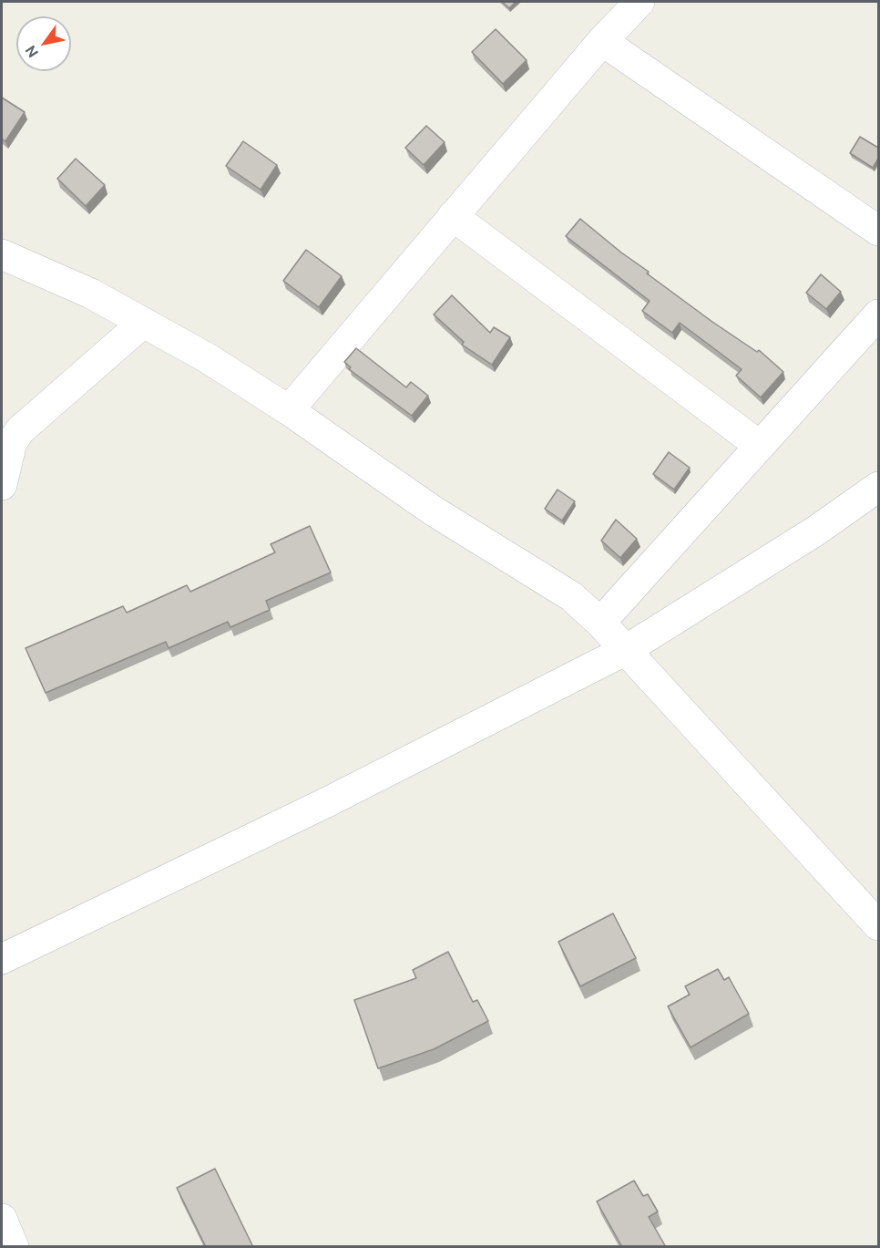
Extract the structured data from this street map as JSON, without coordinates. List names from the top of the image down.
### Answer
{
  "north": "bottom left"
}
